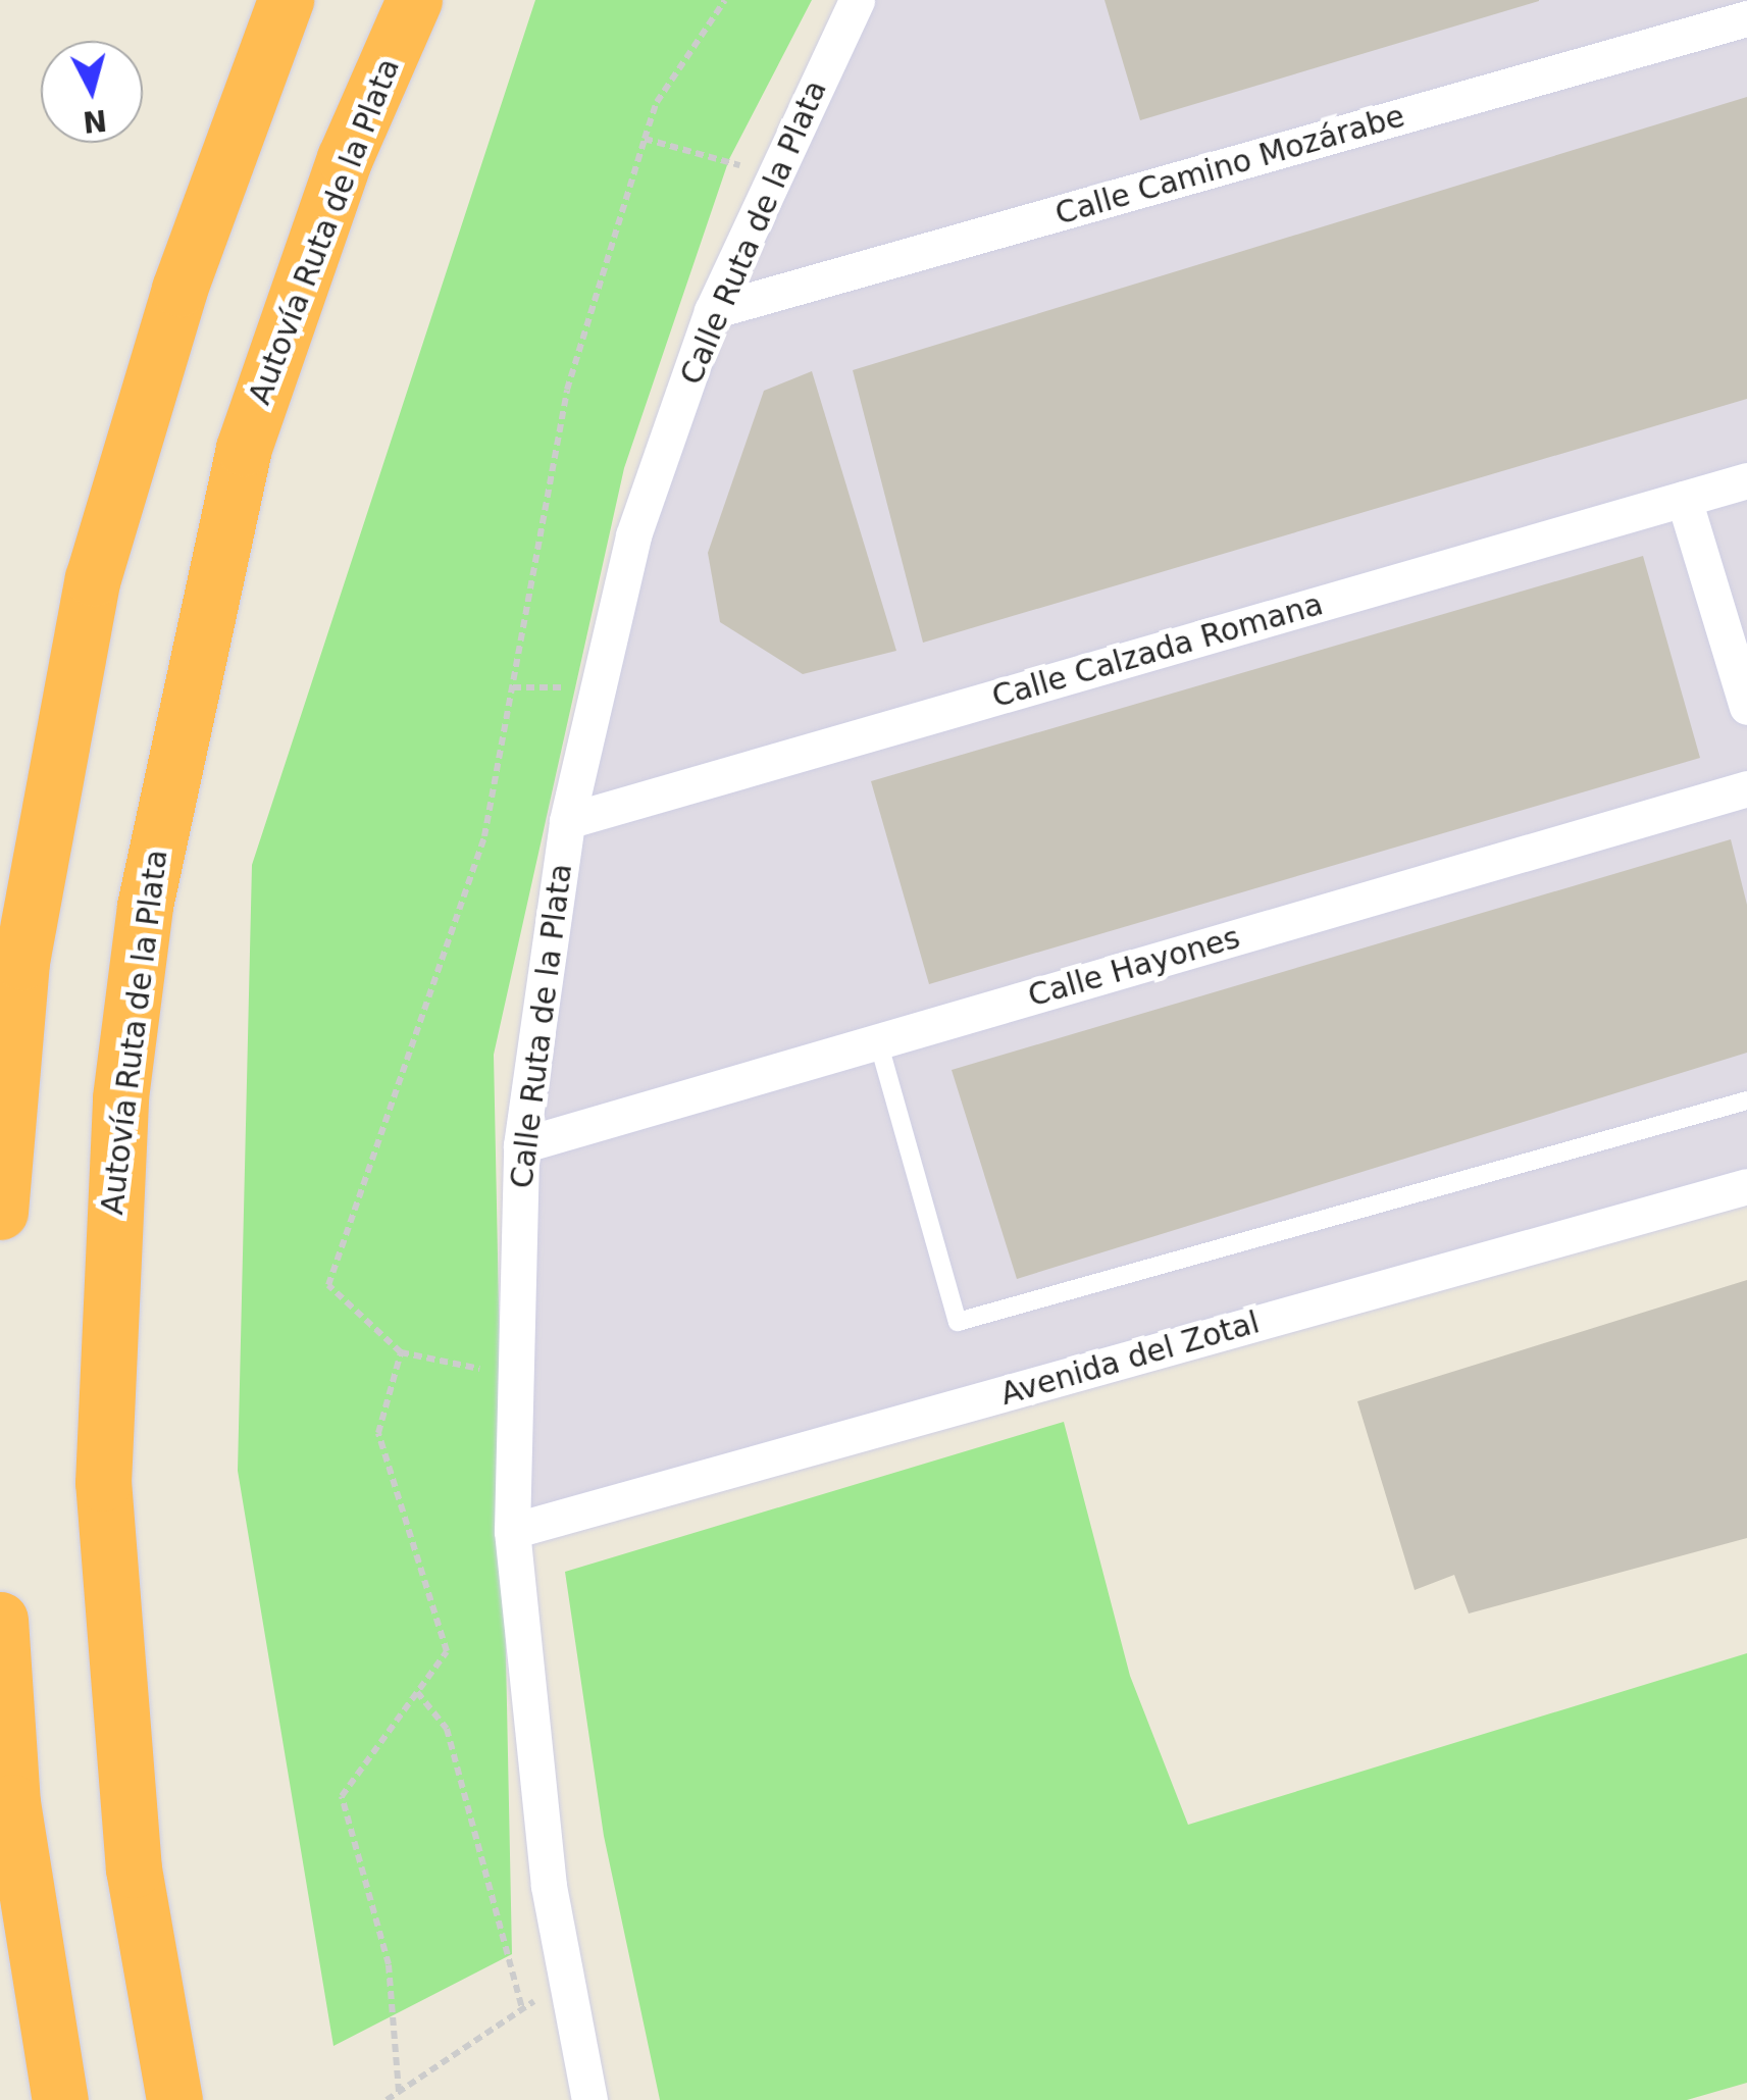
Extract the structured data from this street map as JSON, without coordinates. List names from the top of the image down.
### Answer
{
  "streets": {
    "highway": ["Autovía Ruta de la Plata"],
    "street": [
      "Calle Camino Mozárabe",
      "Calle Ruta de la Plata",
      "Calle Calzada Romana",
      "Calle Hayones",
      "Avenida del Zotal"
    ]
  },
  "crossings": [
    ["Calle Camino Mozárabe", "Calle Ruta de la Plata"],
    ["Calle Ruta de la Plata", "Calle Calzada Romana"],
    ["Calle Ruta de la Plata", "Calle Hayones"],
    ["Calle Ruta de la Plata", "Avenida del Zotal"]
  ],
  "north": "bottom"
}
